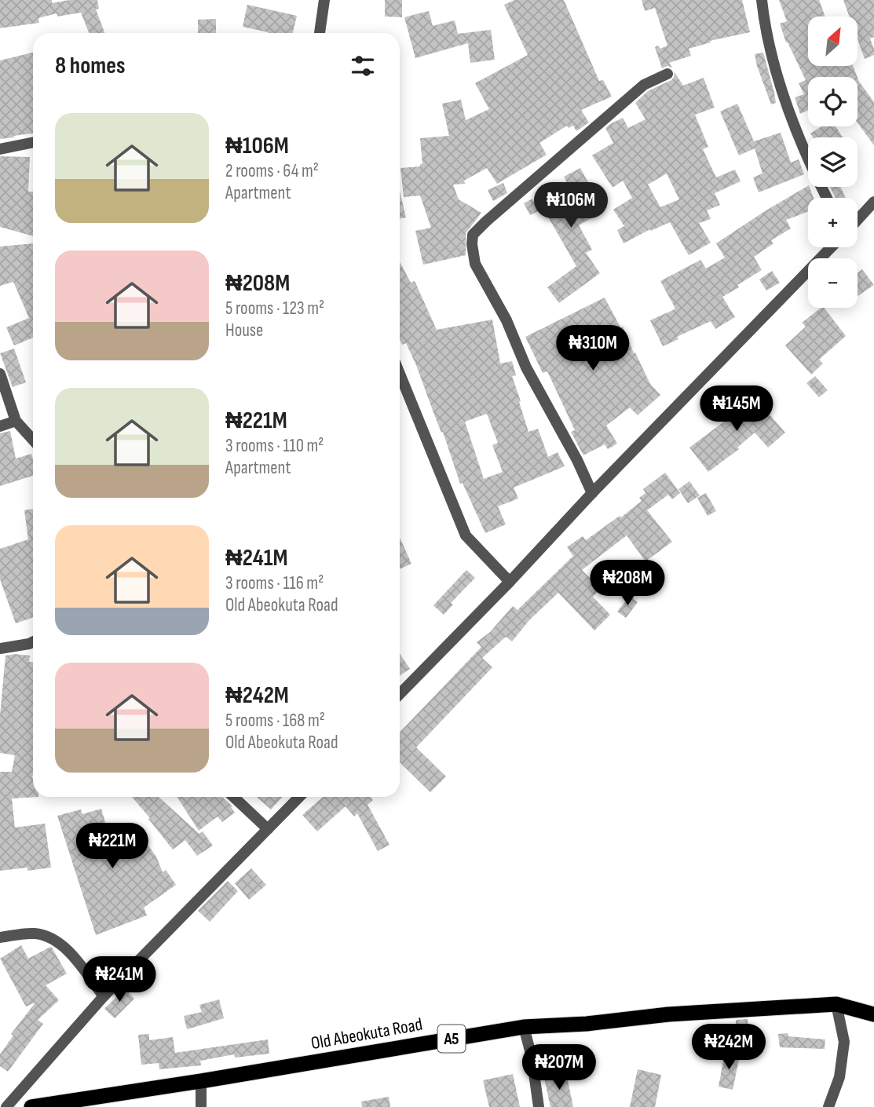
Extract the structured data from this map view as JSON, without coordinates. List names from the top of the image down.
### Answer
{
  "streets": {
    "highway": ["Old Abeokuta Road", "A5"]
  },
  "north": "top right",
  "page": {
    "map_buttons": ["+", "−"],
    "heading": "8 homes",
    "list": [
      {
        "name": "₦106M",
        "note": "2 rooms · 64 m² · Apartment"
      },
      {
        "name": "₦208M",
        "note": "5 rooms · 123 m² · House"
      },
      {
        "name": "₦221M",
        "note": "3 rooms · 110 m² · Apartment"
      },
      {
        "name": "₦241M",
        "note": "3 rooms · 116 m² · Old Abeokuta Road"
      },
      {
        "name": "₦242M",
        "note": "5 rooms · 168 m² · Old Abeokuta Road"
      }
    ],
    "price": [
      "₦106M",
      "₦310M",
      "₦145M",
      "₦208M",
      "₦221M",
      "₦241M",
      "₦242M",
      "₦207M"
    ]
  }
}
